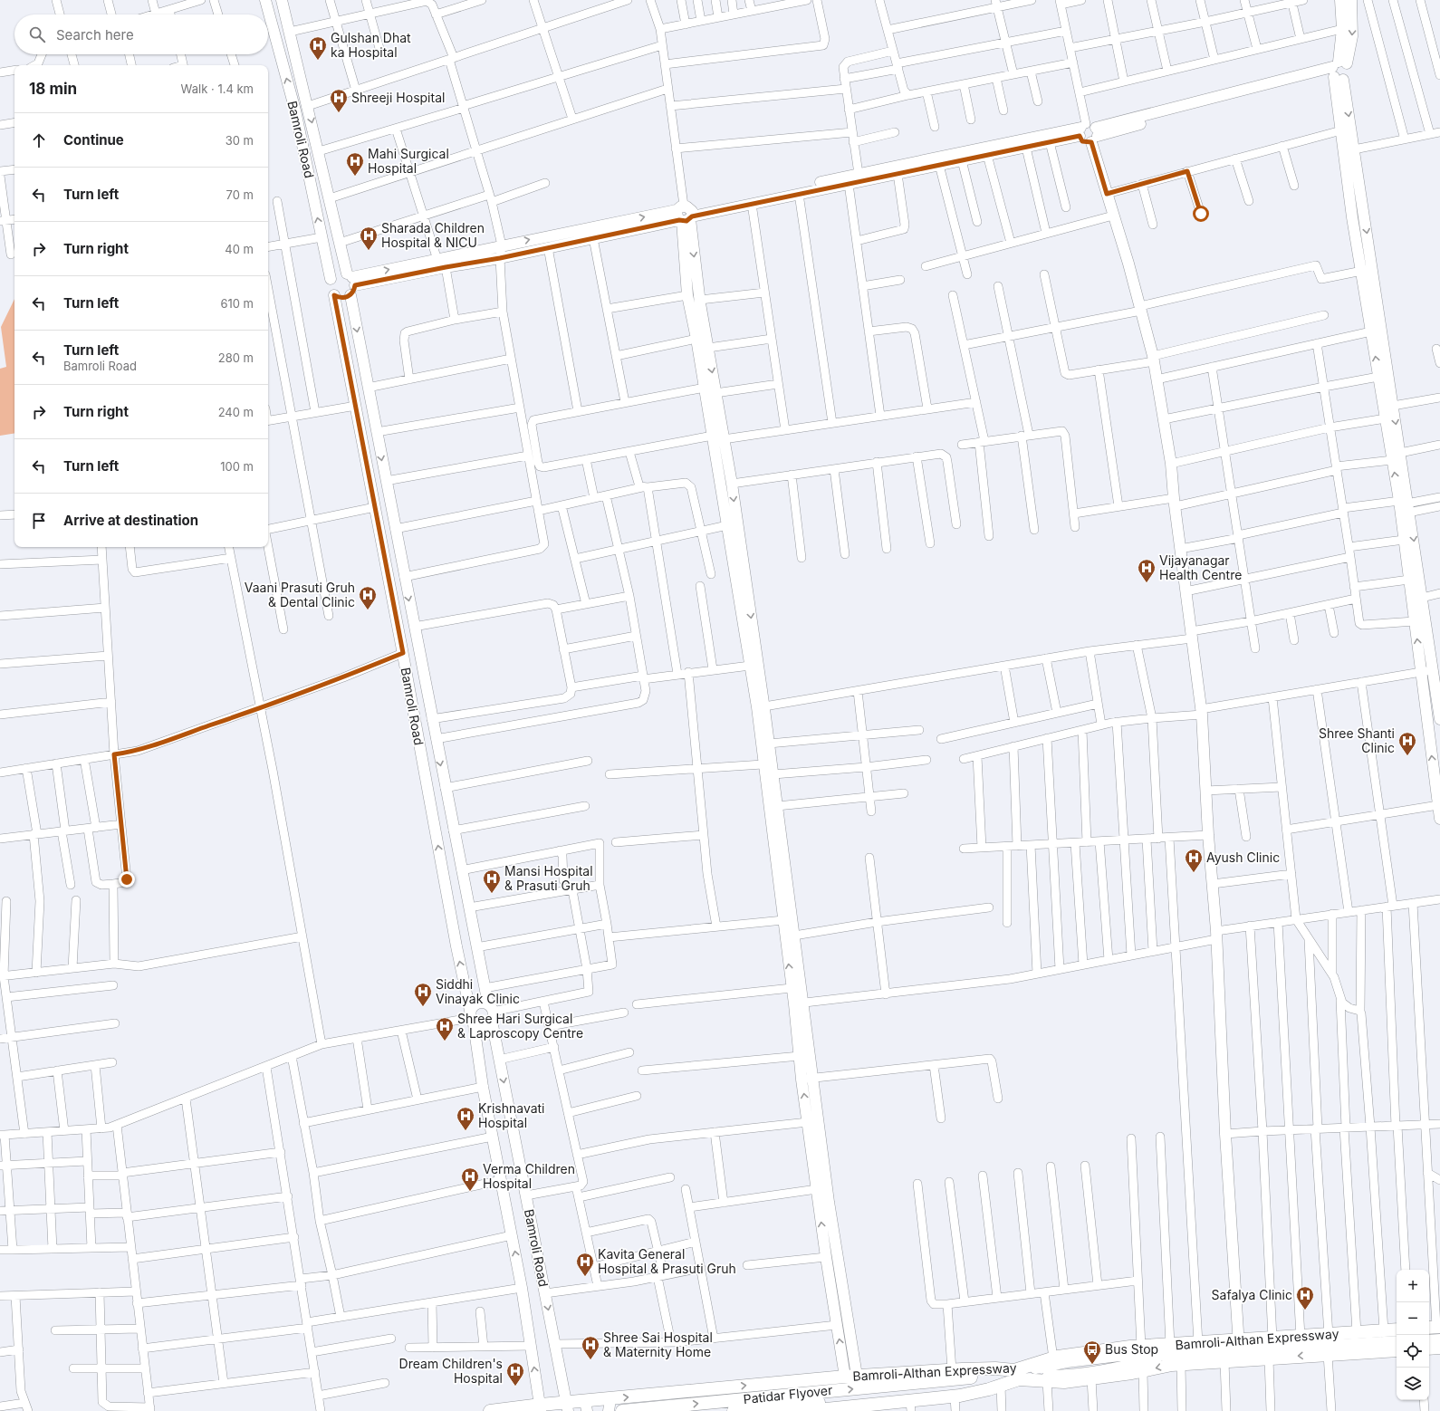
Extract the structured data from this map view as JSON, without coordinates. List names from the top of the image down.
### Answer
{
  "streets": {
    "main road": ["Bamroli-Althan Expressway", "Patidar Flyover"],
    "street": ["Bamroli Road"]
  },
  "crossings": [
    ["Bamroli Road", "Bamroli-Althan Expressway"],
    ["Bamroli-Althan Expressway", "Patidar Flyover"]
  ],
  "places": {
    "hospital": [
      "Gulshan Dhat ka Hospital",
      "Shreeji Hospital",
      "Mahi Surgical Hospital",
      "Sharada Children Hospital & NICU",
      "Vijayanagar Health Centre",
      "Vaani Prasuti Gruh & Dental Clinic",
      "Shree Shanti Clinic",
      "Ayush Clinic",
      "Mansi Hospital & Prasuti Gruh",
      "Siddhi Vinayak Clinic",
      "Shree Hari Surgical & Laproscopy Centre",
      "Krishnavati Hospital",
      "Verma Children Hospital",
      "Kavita General Hospital & Prasuti Gruh",
      "Safalya Clinic",
      "Shree Sai Hospital & Maternity Home",
      "Dream Children's Hospital"
    ],
    "bus stop": ["Bus Stop"]
  },
  "page": {
    "search": "Search here",
    "heading": ["18 min", "Walk · 1.4 km"],
    "list": [
      ["Continue", "30 m"],
      ["Turn left", "70 m"],
      ["Turn right", "40 m"],
      ["Turn left", "610 m"],
      ["Turn left", "Bamroli Road", "280 m"],
      ["Turn right", "240 m"],
      ["Turn left", "100 m"],
      "Arrive at destination"
    ],
    "map_buttons": ["+", "−"]
  }
}
